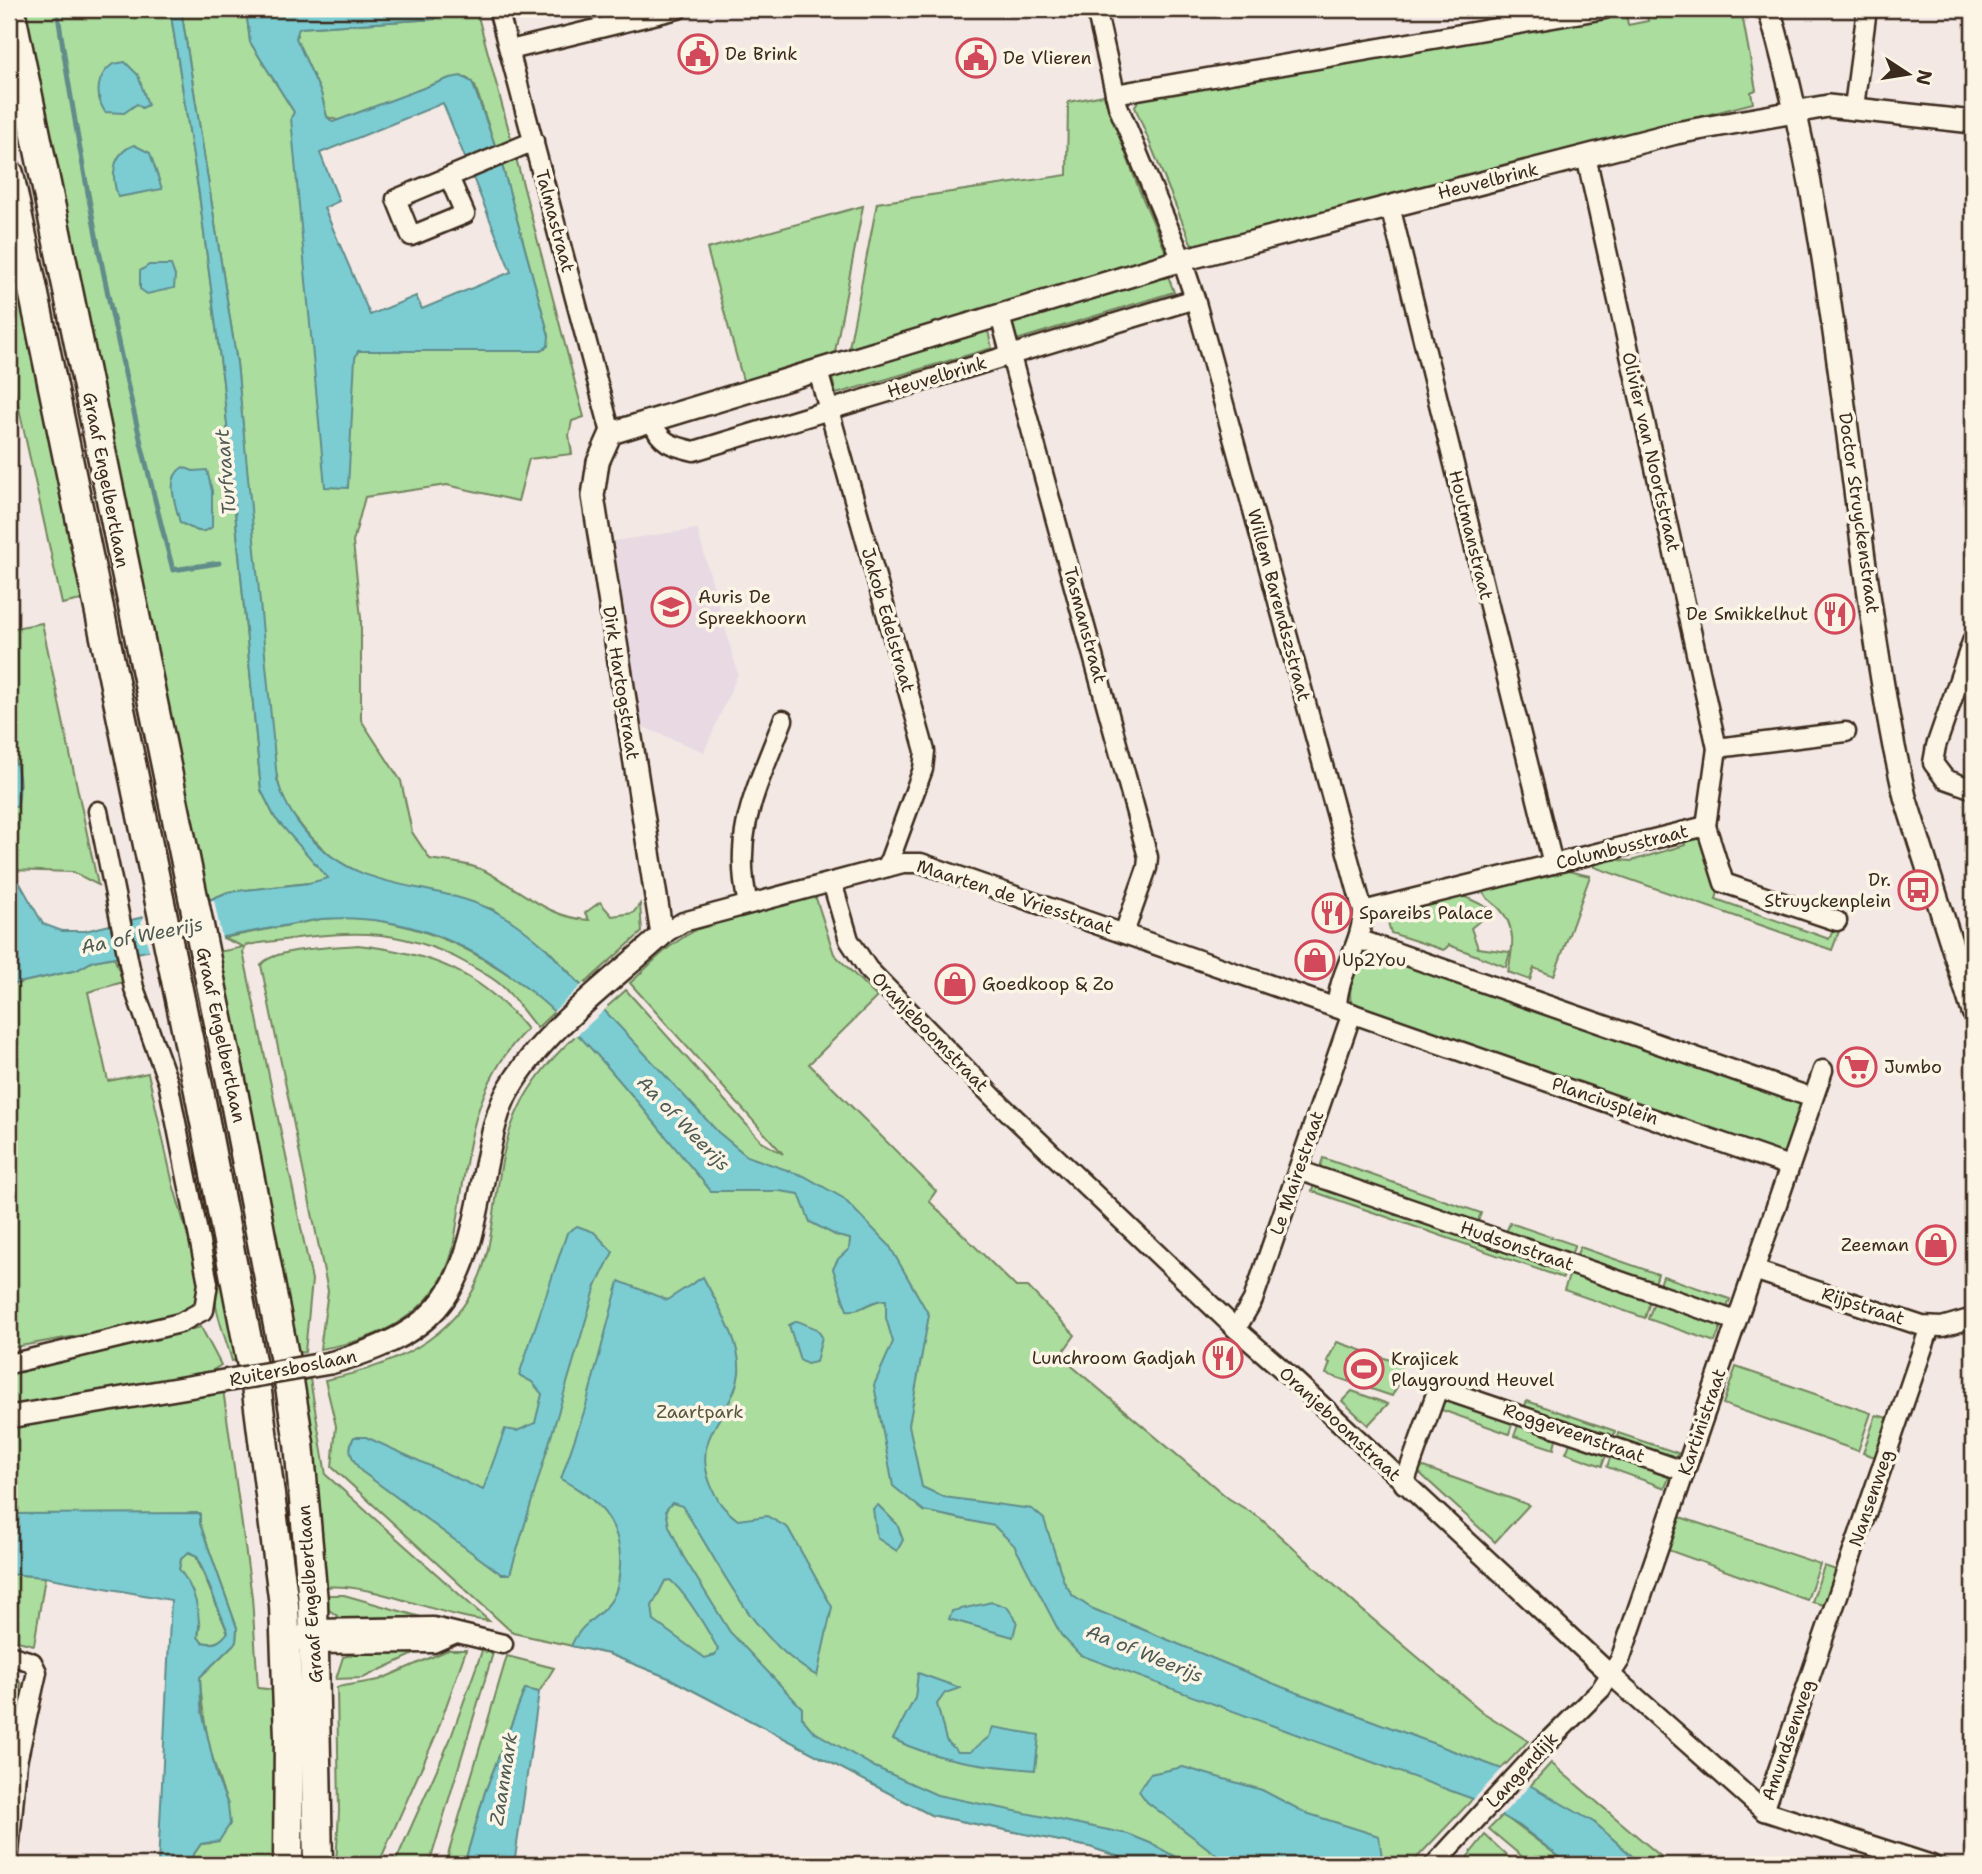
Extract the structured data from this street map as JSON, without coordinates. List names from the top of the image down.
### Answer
{
  "streets": {
    "main road": ["Graaf Engelbertlaan"],
    "street": [
      "Heuvelbrink",
      "Talmastraat",
      "Olivier van Noortstraat",
      "Doctor Struyckenstraat",
      "Houtmanstraat",
      "Willem Barendszstraat",
      "Jakob Edelstraat",
      "Tasmanstraat",
      "Dirk Hartogstraat",
      "Columbusstraat",
      "Maarten de Vriesstraat",
      "Oranjeboomstraat",
      "Planciusplein",
      "Le Mairestraat",
      "Hudsonstraat",
      "Rijpstraat",
      "Ruitersboslaan",
      "Kartinistraat",
      "Roggeveenstraat",
      "Nansenweg",
      "Amundsenweg",
      "Langendijk"
    ]
  },
  "crossings": [
    ["Heuvelbrink", "Talmastraat"],
    ["Heuvelbrink", "Olivier van Noortstraat"],
    ["Heuvelbrink", "Doctor Struyckenstraat"],
    ["Heuvelbrink", "Houtmanstraat"],
    ["Heuvelbrink", "Willem Barendszstraat"],
    ["Heuvelbrink", "Jakob Edelstraat"],
    ["Heuvelbrink", "Tasmanstraat"],
    ["Heuvelbrink", "Dirk Hartogstraat"],
    ["Talmastraat", "Dirk Hartogstraat"],
    ["Houtmanstraat", "Columbusstraat"],
    ["Willem Barendszstraat", "Columbusstraat"],
    ["Jakob Edelstraat", "Maarten de Vriesstraat"],
    ["Tasmanstraat", "Maarten de Vriesstraat"],
    ["Dirk Hartogstraat", "Maarten de Vriesstraat"],
    ["Maarten de Vriesstraat", "Oranjeboomstraat"],
    ["Maarten de Vriesstraat", "Planciusplein"],
    ["Maarten de Vriesstraat", "Le Mairestraat"],
    ["Maarten de Vriesstraat", "Ruitersboslaan"],
    ["Oranjeboomstraat", "Le Mairestraat"],
    ["Oranjeboomstraat", "Kartinistraat"],
    ["Oranjeboomstraat", "Roggeveenstraat"],
    ["Oranjeboomstraat", "Amundsenweg"],
    ["Oranjeboomstraat", "Langendijk"],
    ["Planciusplein", "Le Mairestraat"],
    ["Planciusplein", "Kartinistraat"],
    ["Le Mairestraat", "Hudsonstraat"],
    ["Hudsonstraat", "Kartinistraat"],
    ["Rijpstraat", "Kartinistraat"],
    ["Rijpstraat", "Nansenweg"],
    ["Kartinistraat", "Roggeveenstraat"],
    ["Kartinistraat", "Langendijk"],
    ["Nansenweg", "Amundsenweg"]
  ],
  "water": ["Turfvaart", "Aa of Weerijs", "Zaanmark"],
  "parks": ["Zaartpark"],
  "places": {
    "public building": ["De Brink", "De Vlieren"],
    "school or university": ["Auris De Spreekhoorn"],
    "restaurant": ["De Smikkelhut", "Spareibs Palace", "Lunchroom Gadjah"],
    "bus stop": ["Dr. Struyckenplein"],
    "shop": ["Up2You", "Goedkoop & Zo", "Zeeman"],
    "supermarket": ["Jumbo"],
    "sports": ["Krajicek Playground Heuvel"]
  },
  "north": "right"
}
